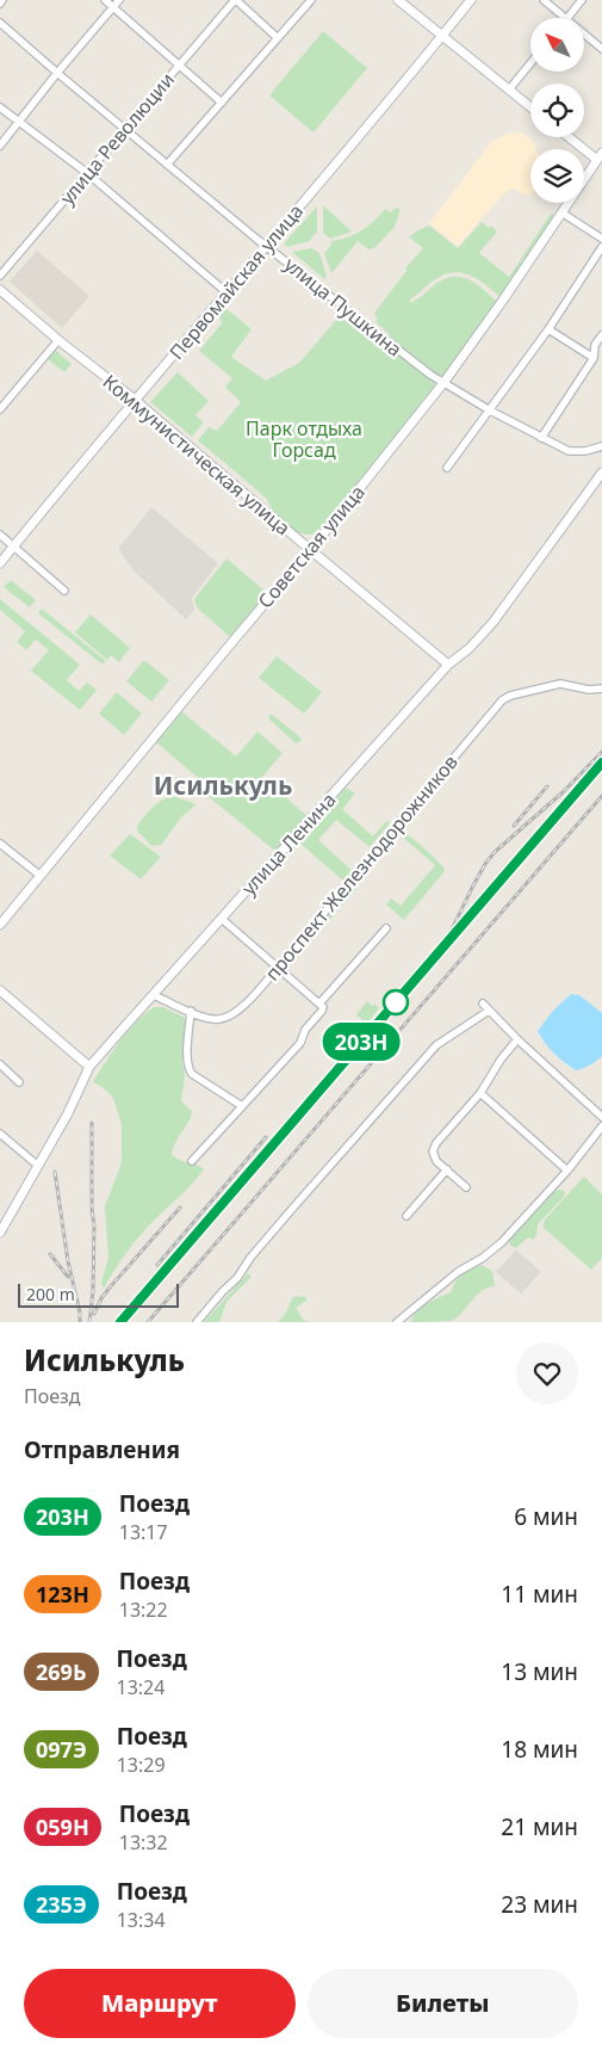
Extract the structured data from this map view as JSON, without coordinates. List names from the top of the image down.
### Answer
{
  "streets": {
    "street": [
      "улица Революции",
      "Первомайская улица",
      "улица Пушкина",
      "Коммунистическая улица",
      "Советская улица",
      "улица Ленина",
      "проспект Железнодорожников"
    ]
  },
  "crossings": [
    ["улица Революции", "улица Пушкина"],
    ["Первомайская улица", "улица Пушкина"],
    ["Первомайская улица", "Коммунистическая улица"],
    ["улица Пушкина", "Советская улица"],
    ["Коммунистическая улица", "Советская улица"],
    ["Коммунистическая улица", "улица Ленина"],
    ["улица Ленина", "проспект Железнодорожников"]
  ],
  "districts": ["Исилькуль"],
  "parks": ["Парк отдыха Горсад"],
  "scale_bar": "200 m",
  "north": "top left",
  "page": {
    "on_map": "203Н",
    "scale": "200 m",
    "heading": [
      ["Исилькуль", "Поезд"],
      "Отправления"
    ],
    "list": [
      {
        "mark": "203Н",
        "name": "Поезд",
        "note": "13:17",
        "value": "6 мин"
      },
      {
        "mark": "123Н",
        "name": "Поезд",
        "note": "13:22",
        "value": "11 мин"
      },
      {
        "mark": "269Ь",
        "name": "Поезд",
        "note": "13:24",
        "value": "13 мин"
      },
      {
        "mark": "097Э",
        "name": "Поезд",
        "note": "13:29",
        "value": "18 мин"
      },
      {
        "mark": "059Н",
        "name": "Поезд",
        "note": "13:32",
        "value": "21 мин"
      },
      {
        "mark": "235Э",
        "name": "Поезд",
        "note": "13:34",
        "value": "23 мин"
      }
    ],
    "buttons": ["Маршрут", "Билеты"]
  }
}
